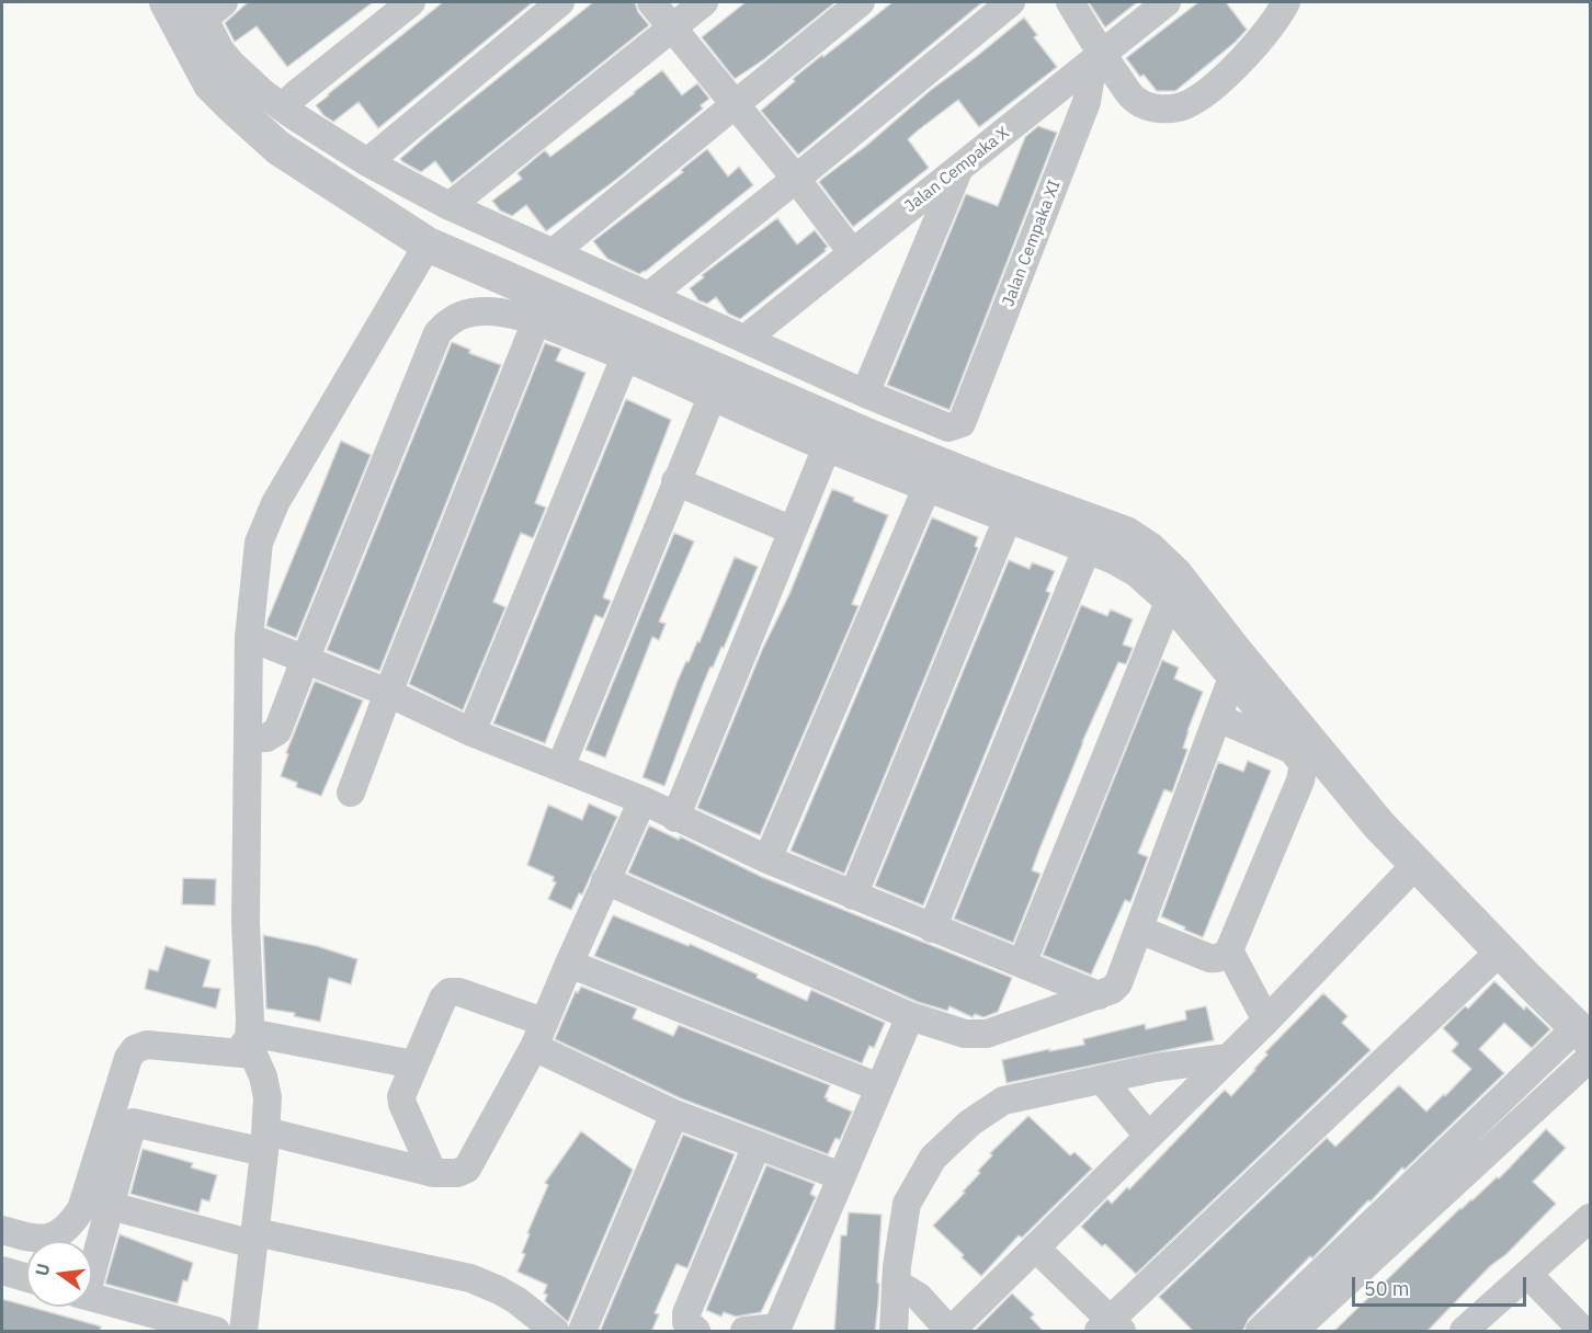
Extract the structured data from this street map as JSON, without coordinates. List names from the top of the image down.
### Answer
{
  "streets": {
    "street": ["Jalan Cempaka X", "Jalan Cempaka XI"]
  },
  "crossings": [
    ["Jalan Cempaka X", "Jalan Cempaka XI"]
  ],
  "scale_bar": "50 m",
  "north": "left"
}
